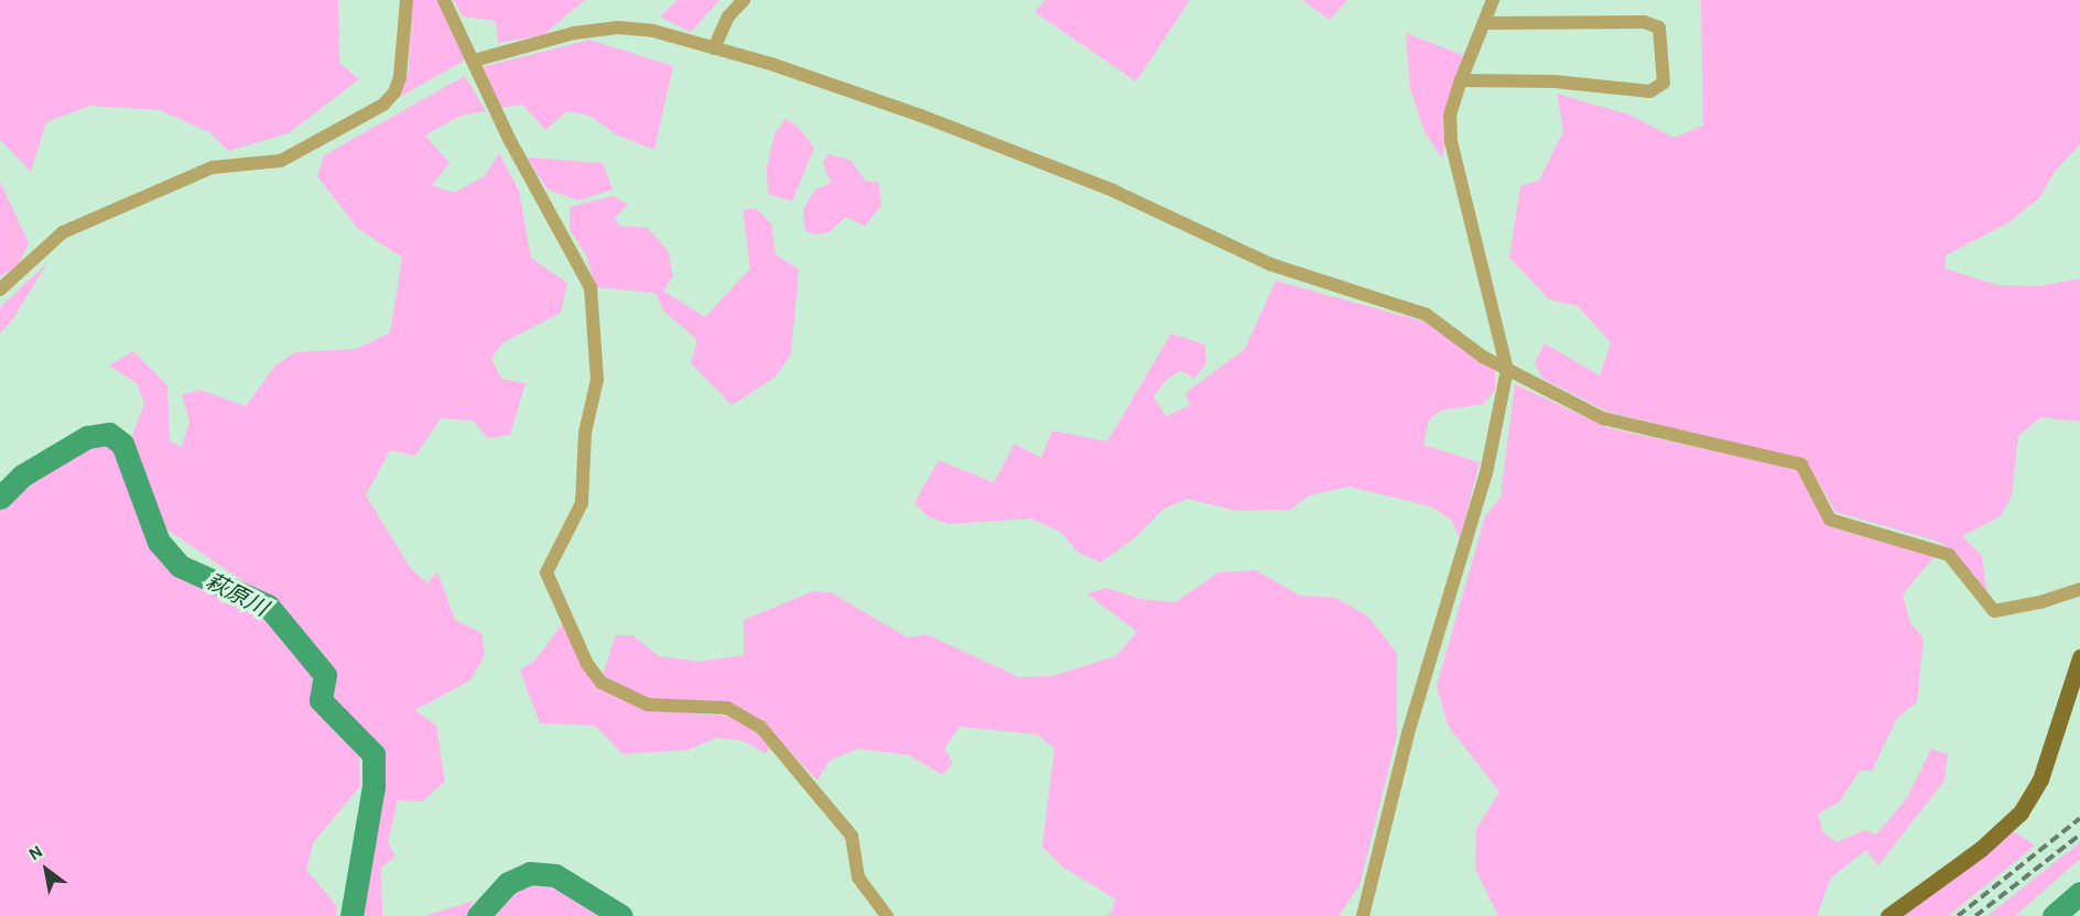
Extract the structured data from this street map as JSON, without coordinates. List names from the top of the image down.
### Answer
{
  "water": ["萩原川"],
  "north": "top left"
}
